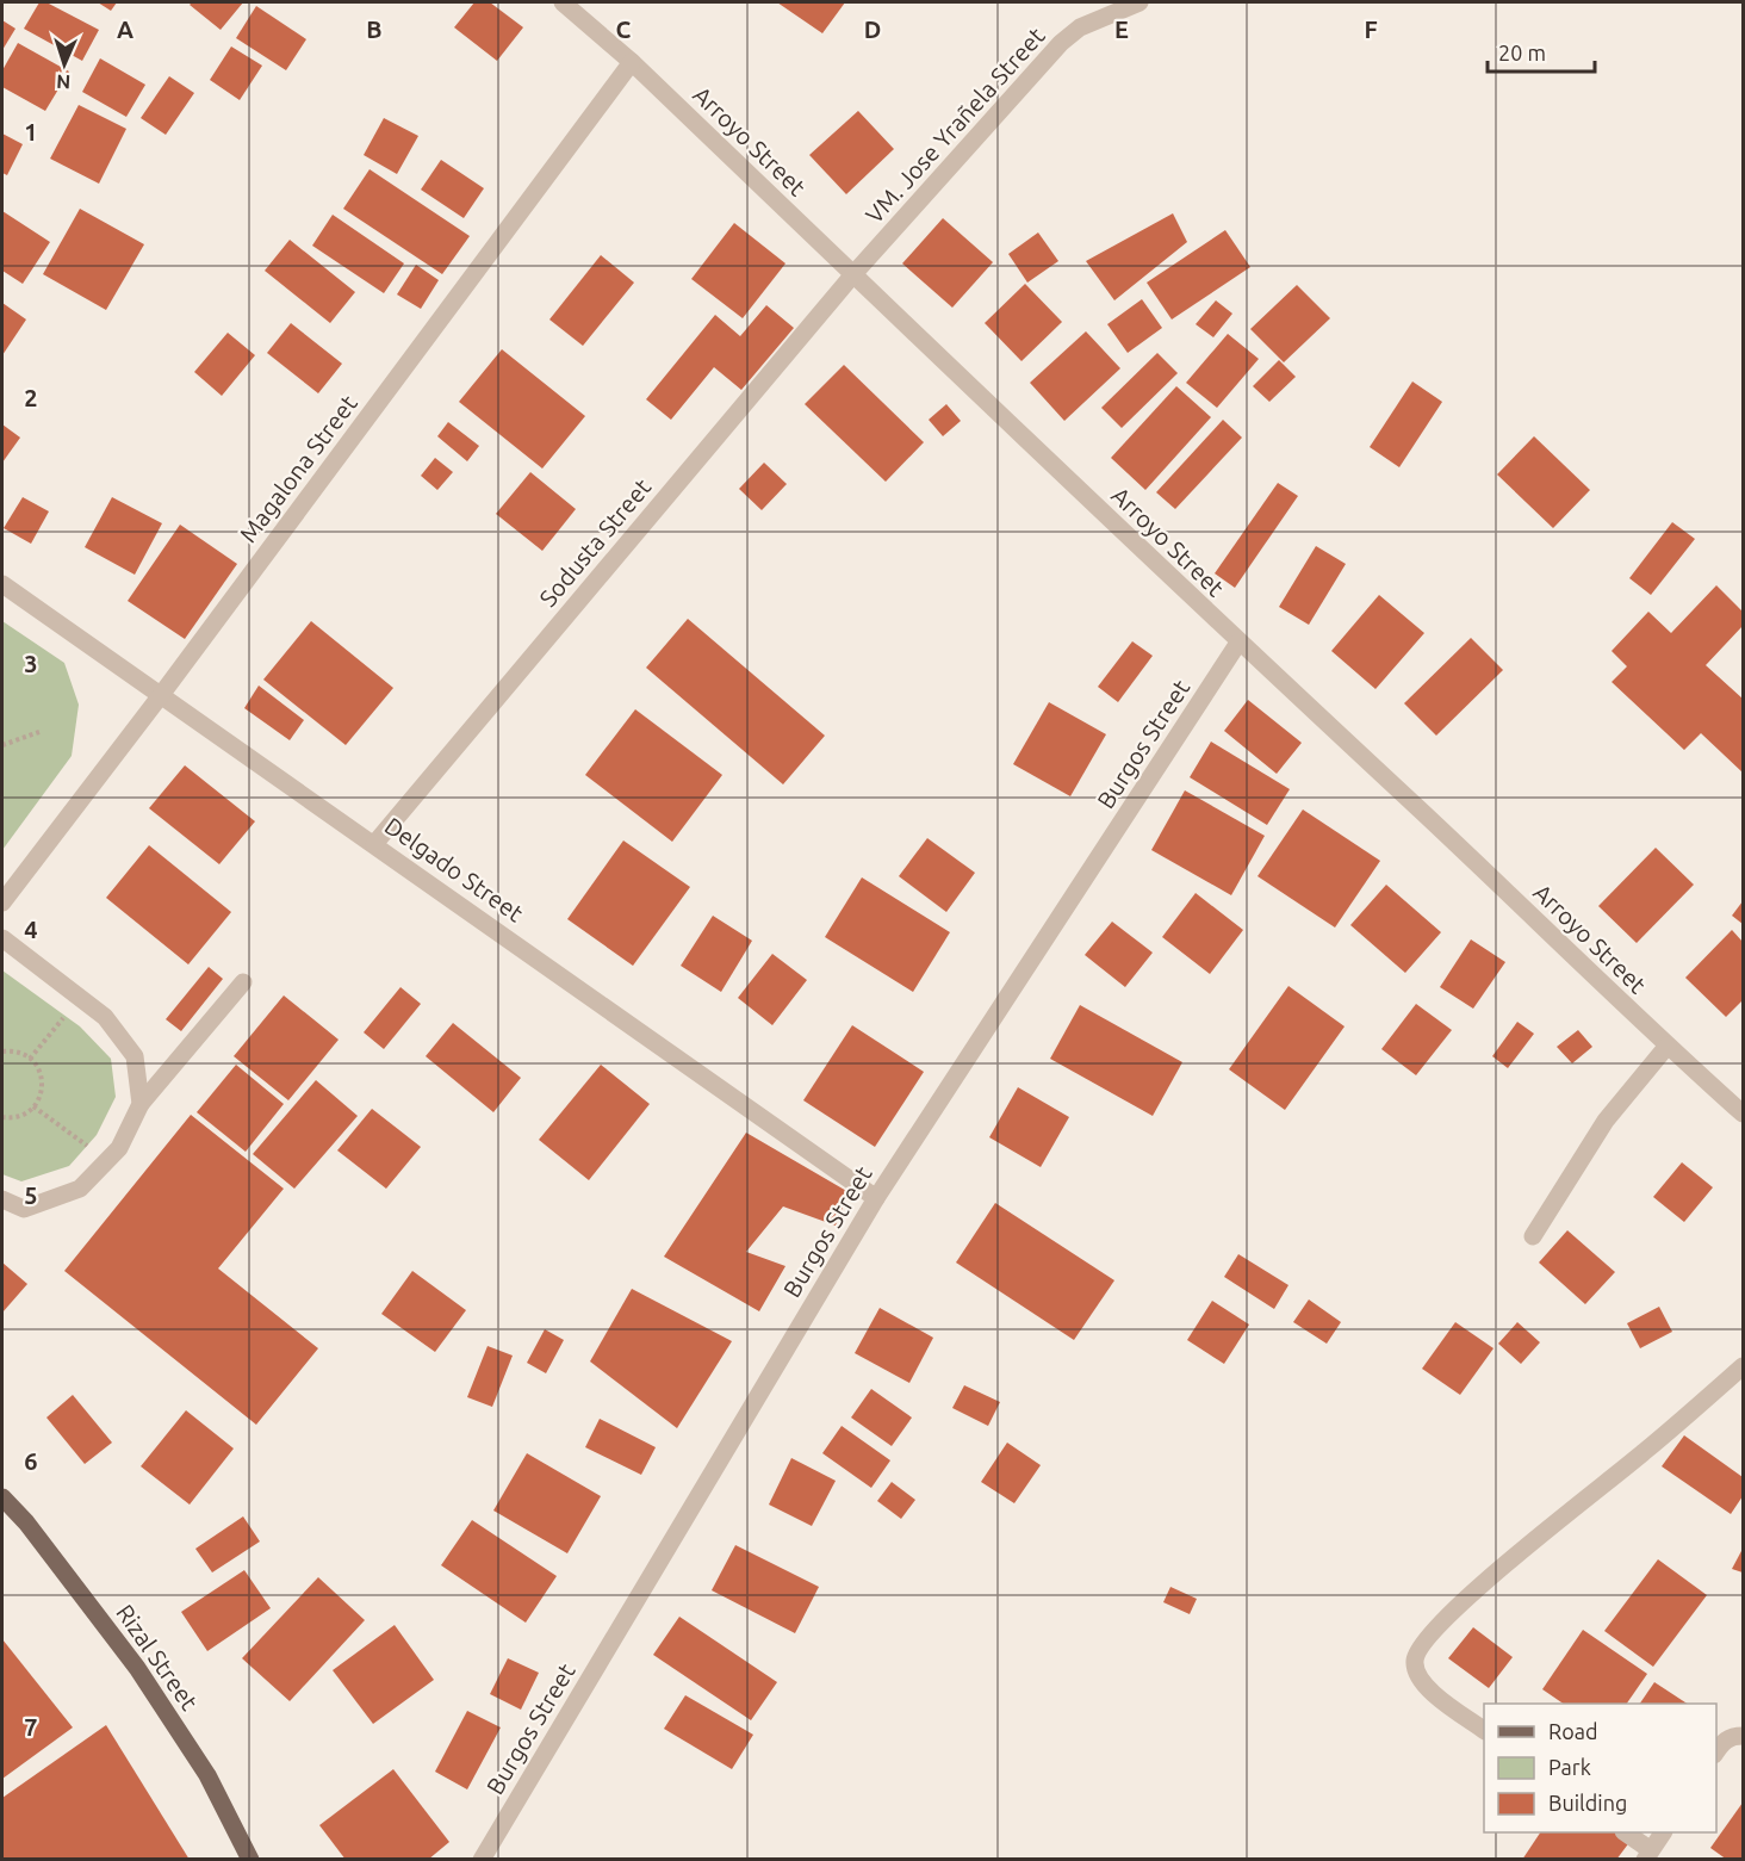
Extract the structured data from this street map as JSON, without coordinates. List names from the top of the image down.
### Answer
{
  "streets": {
    "main road": ["Rizal Street"],
    "street": [
      "VM. Jose Yrañela Street",
      "Arroyo Street",
      "Magalona Street",
      "Sodusta Street",
      "Burgos Street",
      "Delgado Street"
    ]
  },
  "crossings": [
    ["VM. Jose Yrañela Street", "Arroyo Street"],
    ["VM. Jose Yrañela Street", "Sodusta Street"],
    ["Arroyo Street", "Magalona Street"],
    ["Arroyo Street", "Sodusta Street"],
    ["Arroyo Street", "Burgos Street"],
    ["Magalona Street", "Delgado Street"],
    ["Sodusta Street", "Delgado Street"],
    ["Burgos Street", "Delgado Street"]
  ],
  "legend": ["Road", "Park", "Building"],
  "scale_bar": "20 m",
  "north": "bottom",
  "grid": {
    "columns": [
      "A",
      "B",
      "C",
      "D",
      "E",
      "F"
    ],
    "rows": [
      "1",
      "2",
      "3",
      "4",
      "5",
      "6",
      "7"
    ]
  }
}
